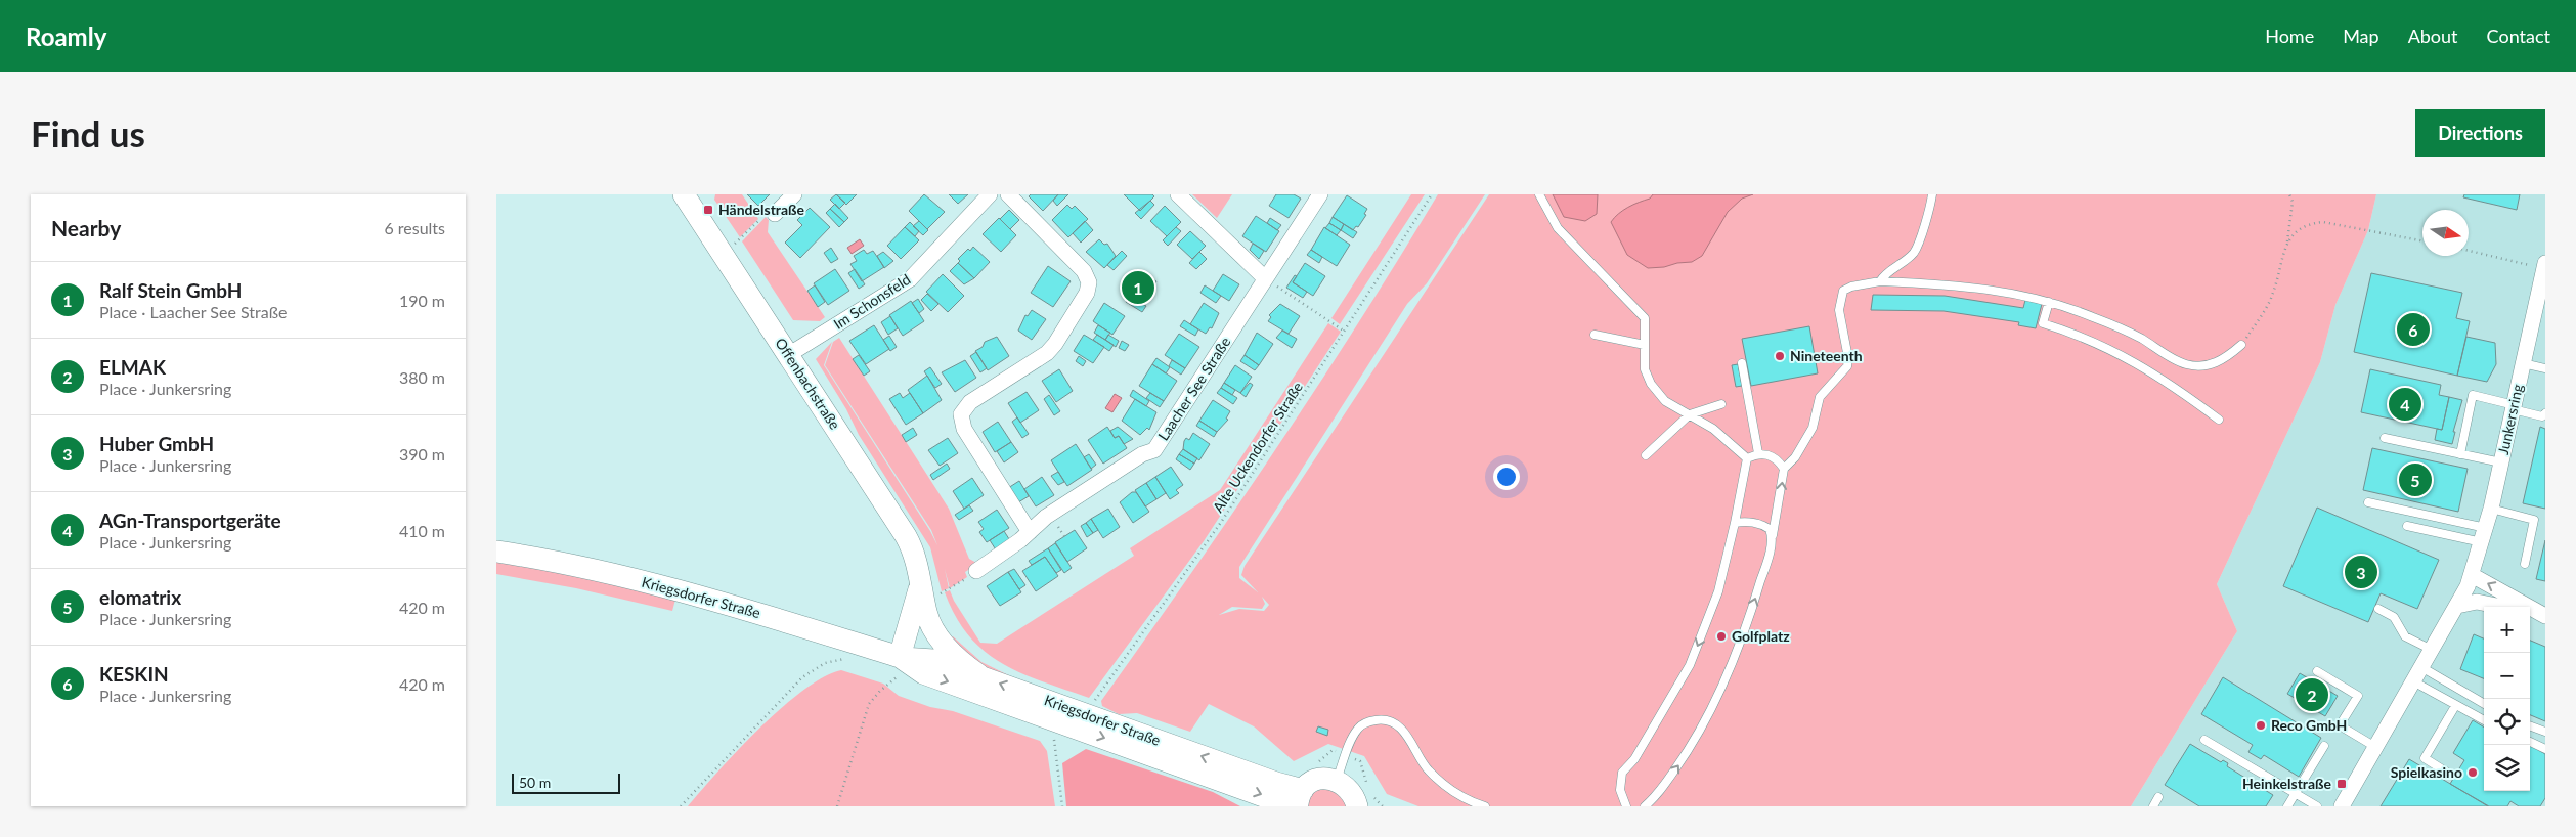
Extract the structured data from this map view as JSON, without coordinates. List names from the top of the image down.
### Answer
{
  "streets": {
    "main road": ["Offenbachstraße", "Kriegsdorfer Straße"],
    "street": ["Im Schonsfeld", "Laacher See Straße", "Junkersring"],
    "path": ["Alte Uckendorfer Straße"]
  },
  "crossings": [
    ["Im Schonsfeld", "Offenbachstraße"],
    ["Offenbachstraße", "Kriegsdorfer Straße"]
  ],
  "places": {
    "transit": ["Händelstraße", "Heinkelstraße"],
    "other": [
      "Nineteenth",
      "Golfplatz",
      "Reco GmbH",
      "Spielkasino"
    ]
  },
  "scale_bar": "50 m",
  "north": "right",
  "page": {
    "header": "Roamly",
    "nav": [
      "Home",
      "Map",
      "About",
      "Contact"
    ],
    "buttons": "Directions",
    "title": "Find us",
    "heading": ["Nearby", "6 results"],
    "list": [
      {
        "mark": "1",
        "name": "Ralf Stein GmbH",
        "note": "Place · Laacher See Straße",
        "value": "190 m"
      },
      {
        "mark": "2",
        "name": "ELMAK",
        "note": "Place · Junkersring",
        "value": "380 m"
      },
      {
        "mark": "3",
        "name": "Huber GmbH",
        "note": "Place · Junkersring",
        "value": "390 m"
      },
      {
        "mark": "4",
        "name": "AGn-Transportgeräte",
        "note": "Place · Junkersring",
        "value": "410 m"
      },
      {
        "mark": "5",
        "name": "elomatrix",
        "note": "Place · Junkersring",
        "value": "420 m"
      },
      {
        "mark": "6",
        "name": "KESKIN",
        "note": "Place · Junkersring",
        "value": "420 m"
      }
    ],
    "pins": [
      "1",
      "6",
      "4",
      "5",
      "3",
      "2"
    ],
    "map_buttons": ["+", "−"],
    "scale": "50 m"
  }
}
